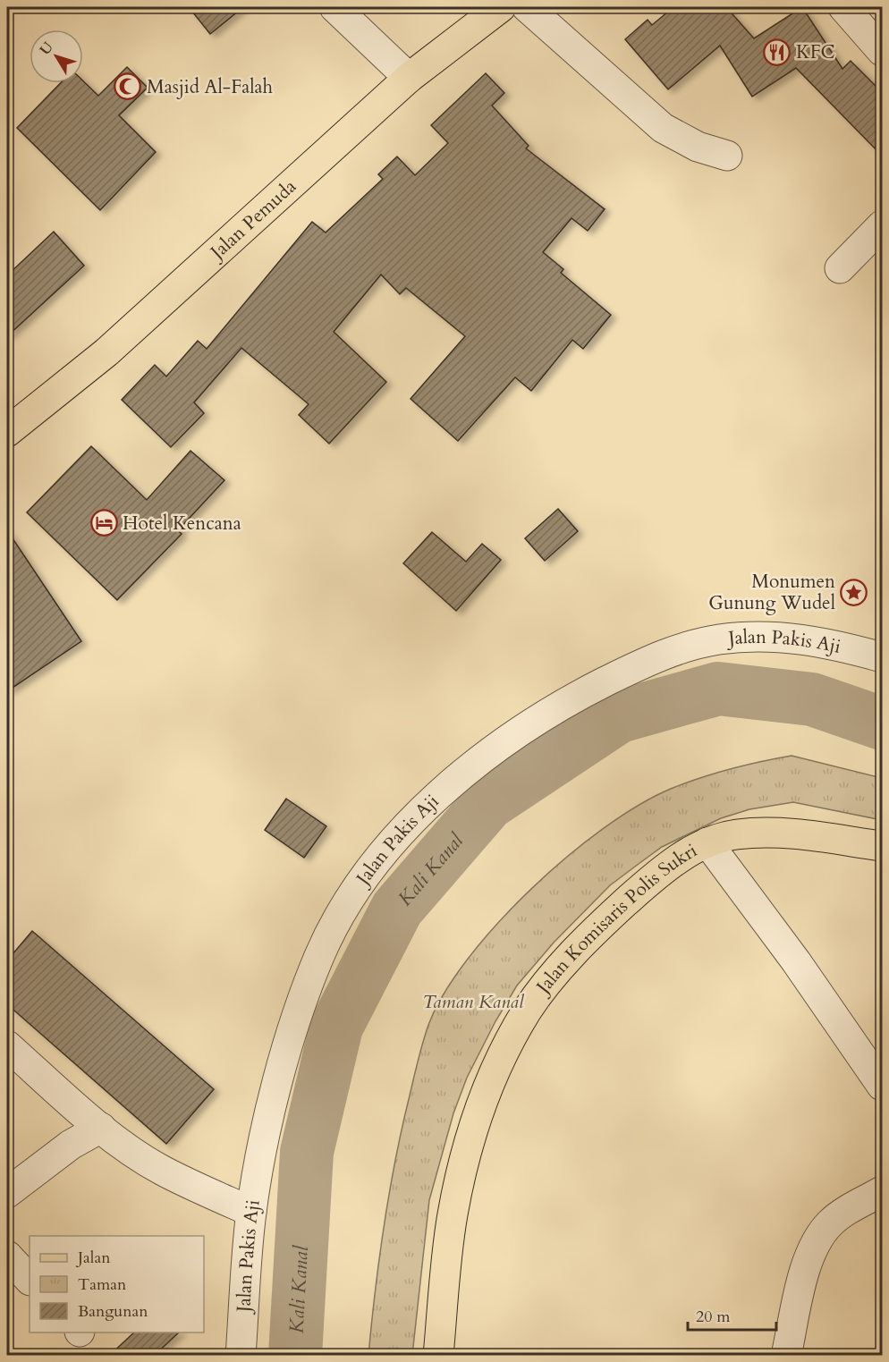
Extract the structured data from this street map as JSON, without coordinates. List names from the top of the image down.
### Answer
{
  "streets": {
    "main road": ["Jalan Pemuda", "Jalan Komisaris Polis Sukri"],
    "street": ["Jalan Pakis Aji"]
  },
  "water": ["Kali Kanal"],
  "parks": ["Taman Kanal"],
  "places": {
    "restaurant": ["KFC"],
    "mosque": ["Masjid Al-Falah"],
    "hotel": ["Hotel Kencana"],
    "place": ["Monumen Gunung Wudel"]
  },
  "legend": ["Jalan", "Taman", "Bangunan"],
  "scale_bar": "20 m",
  "north": "top left"
}
